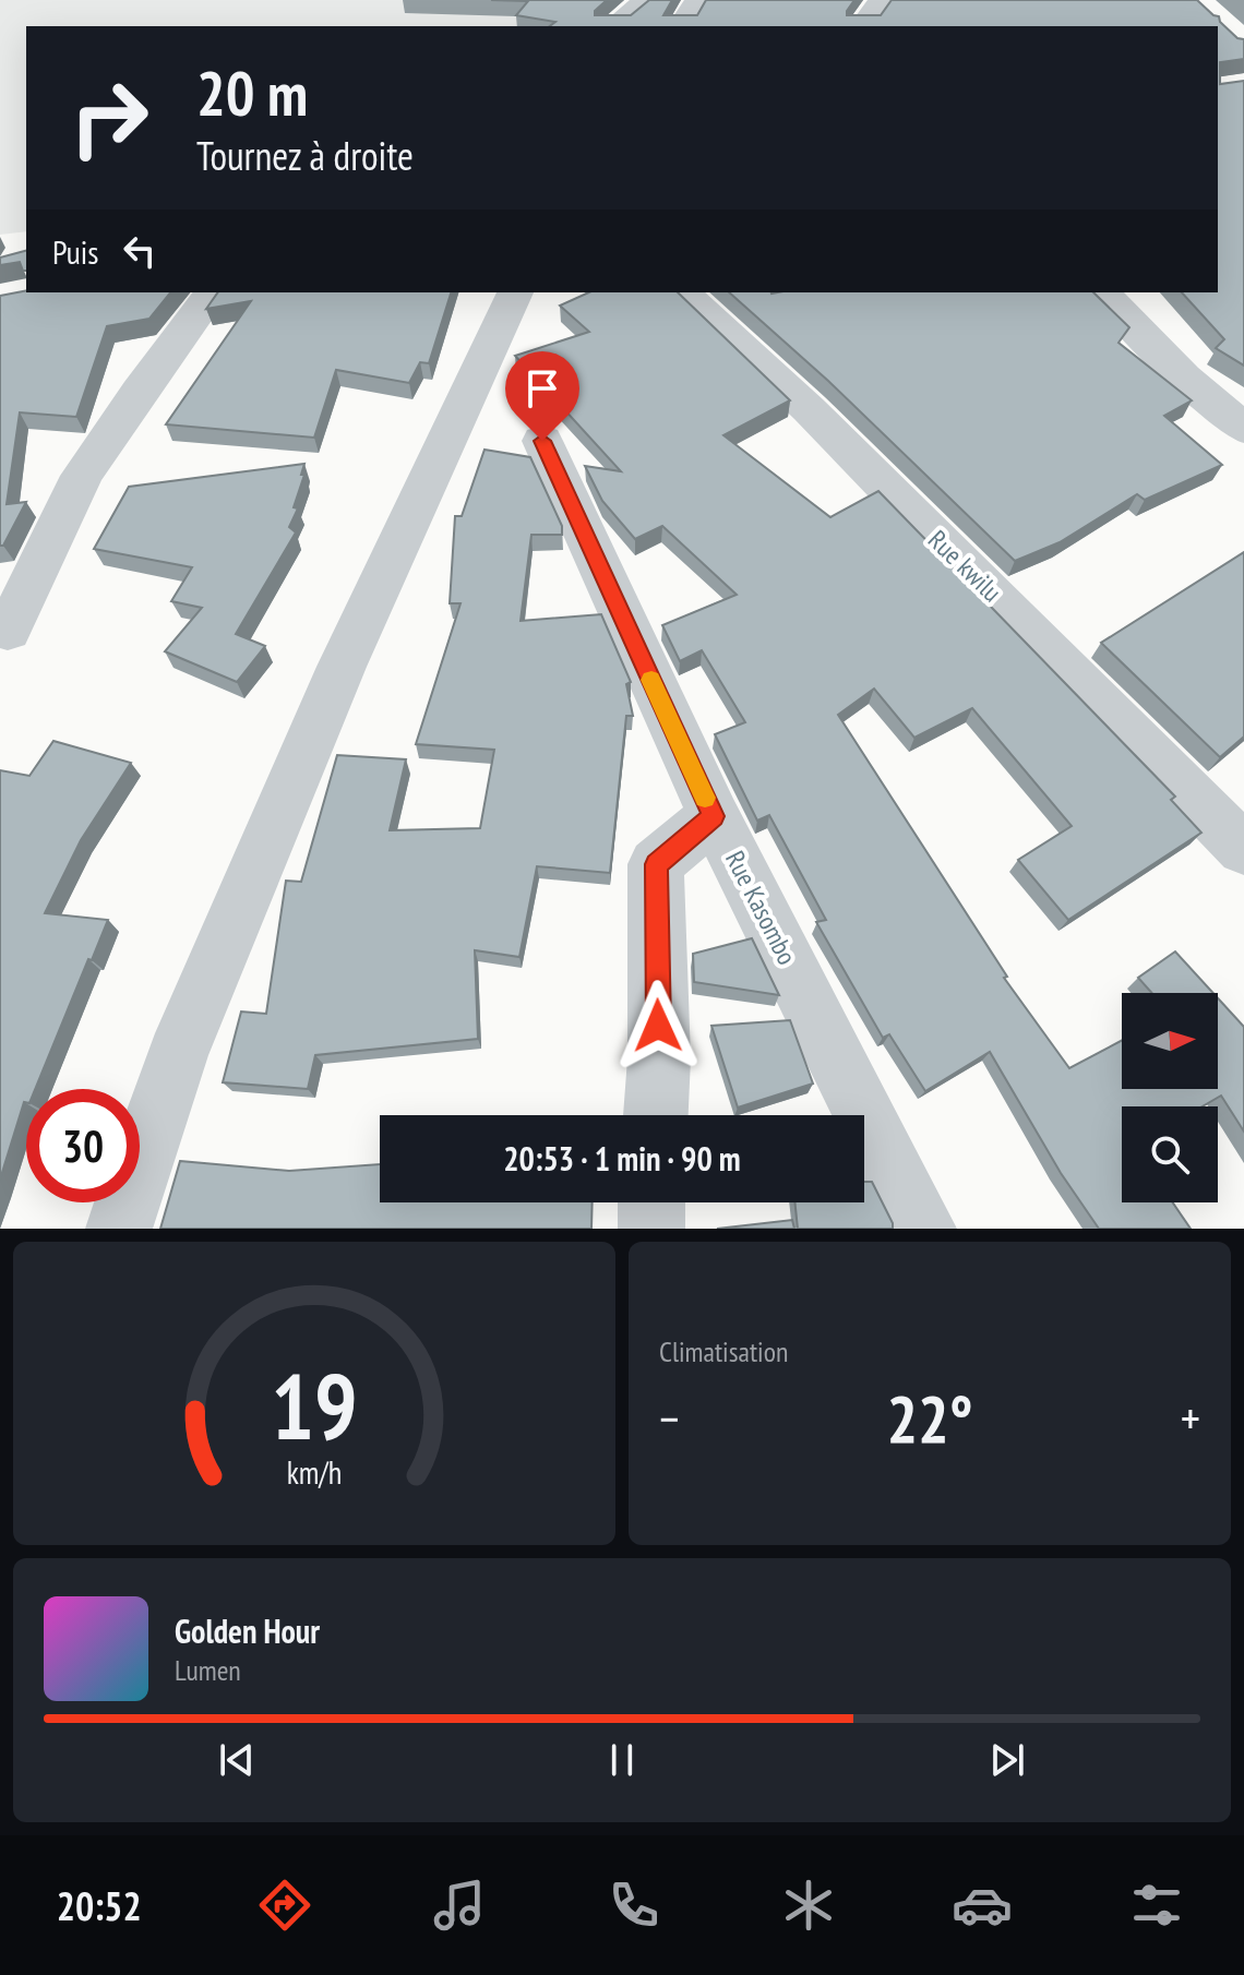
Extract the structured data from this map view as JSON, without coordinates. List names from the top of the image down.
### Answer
{
  "streets": {
    "street": ["Rue kwilu", "Rue Kasombo"]
  },
  "north": "right",
  "page": {
    "turn": ["20 m", "Tournez à droite"],
    "then": "Puis",
    "limit": "30",
    "trip": "20:53 · 1 min · 90 m",
    "tile": "Climatisation",
    "heat": ["−", "22°", "+"],
    "song": ["Golden Hour", "Lumen"],
    "tabs": "20:52",
    "gauge": ["19", "km/h"]
  }
}
